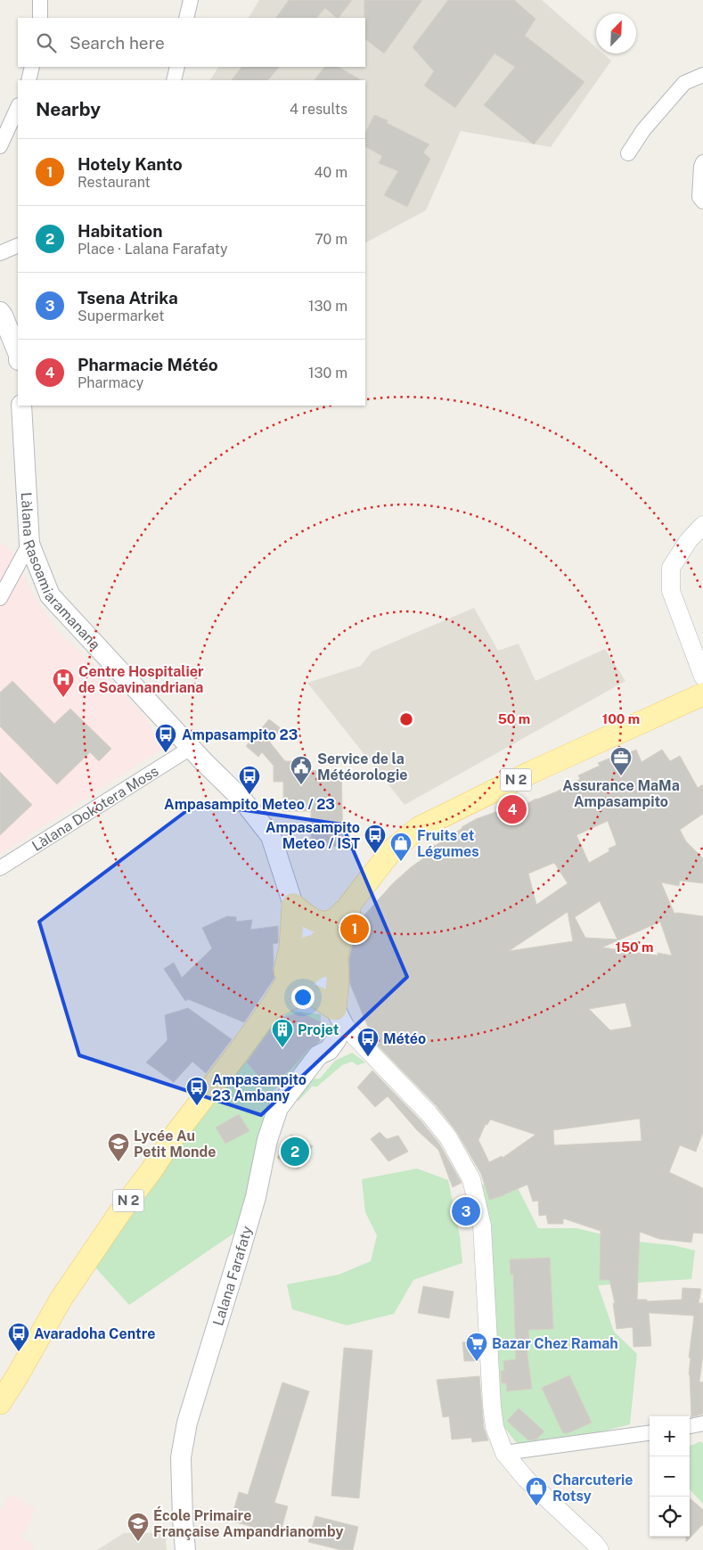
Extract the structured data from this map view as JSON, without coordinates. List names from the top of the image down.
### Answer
{
  "streets": {
    "main road": ["Làlana Rasoamiaramanana", "N 2", "Lalana Farafaty"],
    "street": ["Làlana Dokotera Moss"]
  },
  "crossings": [
    ["Làlana Rasoamiaramanana", "N 2"],
    ["Làlana Rasoamiaramanana", "Làlana Dokotera Moss"],
    ["Làlana Rasoamiaramanana", "Lalana Farafaty"]
  ],
  "places": {
    "hospital": ["Centre Hospitalier de Soavinandriana"],
    "bus stop": [
      "Ampasampito 23",
      "Ampasampito Meteo / 23",
      "Ampasampito Meteo / IST",
      "Météo",
      "Ampasampito 23 Ambany",
      "Avaradoha Centre"
    ],
    "office": ["Assurance MaMa Ampasampito"],
    "public building": ["Service de la Météorologie"],
    "shop": ["Fruits et Légumes", "Charcuterie Rotsy"],
    "building": ["Projet"],
    "school or university": ["Lycée Au Petit Monde", "École Primaire Française Ampandrianomby"],
    "supermarket": ["Bazar Chez Ramah"]
  },
  "north": "top right",
  "page": {
    "search": "Search here",
    "heading": ["Nearby", "4 results"],
    "list": [
      {
        "mark": "1",
        "name": "Hotely Kanto",
        "note": "Restaurant",
        "value": "40 m"
      },
      {
        "mark": "2",
        "name": "Habitation",
        "note": "Place · Lalana Farafaty",
        "value": "70 m"
      },
      {
        "mark": "3",
        "name": "Tsena Atrika",
        "note": "Supermarket",
        "value": "130 m"
      },
      {
        "mark": "4",
        "name": "Pharmacie Météo",
        "note": "Pharmacy",
        "value": "130 m"
      }
    ],
    "pins": [
      "4",
      "1",
      "2",
      "3"
    ],
    "map_buttons": ["+", "−"]
  },
  "rings": ["50 m", "100 m", "150 m"]
}
